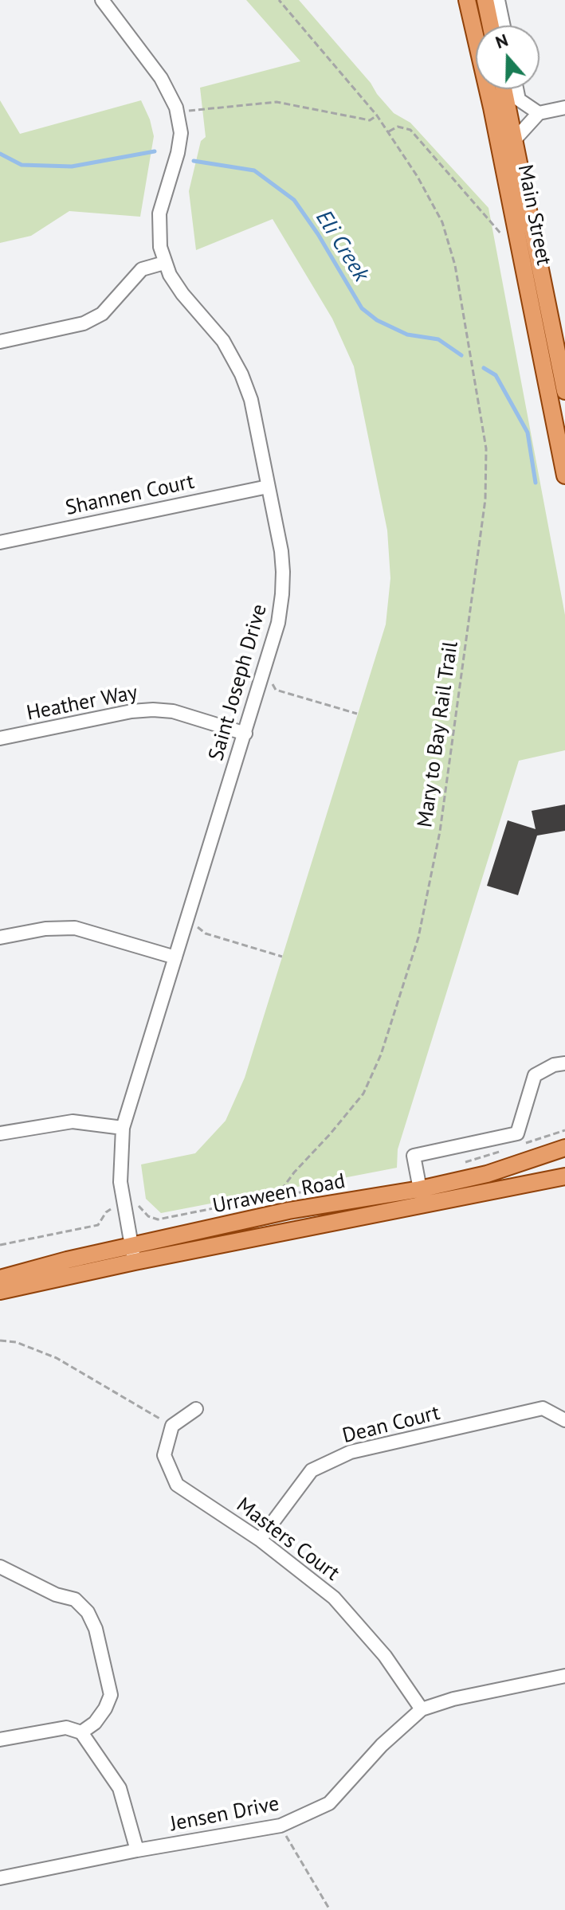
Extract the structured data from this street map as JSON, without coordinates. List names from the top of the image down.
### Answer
{
  "streets": {
    "main road": ["Main Street", "Urraween Road"],
    "street": [
      "Shannen Court",
      "Saint Joseph Drive",
      "Heather Way",
      "Dean Court",
      "Masters Court",
      "Jensen Drive"
    ],
    "path": ["Mary to Bay Rail Trail"]
  },
  "crossings": [
    ["Shannen Court", "Saint Joseph Drive"],
    ["Saint Joseph Drive", "Heather Way"],
    ["Saint Joseph Drive", "Mary to Bay Rail Trail"],
    ["Saint Joseph Drive", "Urraween Road"],
    ["Dean Court", "Masters Court"],
    ["Masters Court", "Jensen Drive"]
  ],
  "water": ["Eli Creek"],
  "north": "top"
}
